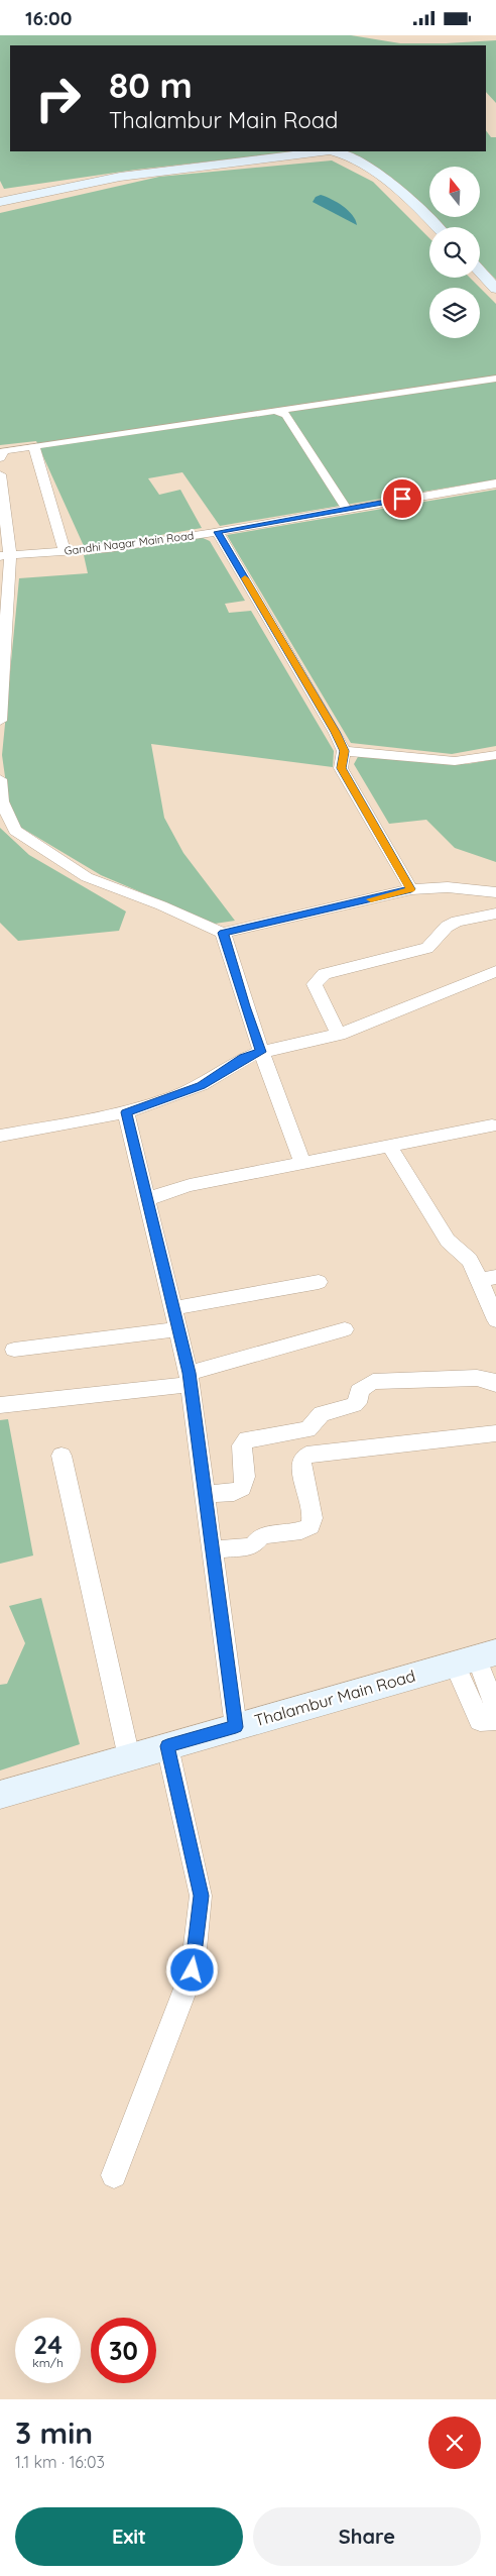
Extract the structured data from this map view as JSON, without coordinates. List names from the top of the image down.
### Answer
{
  "streets": {
    "street": ["Gandhi Nagar Main Road", "Thalambur Main Road"]
  },
  "north": "top",
  "page": {
    "status": "16:00",
    "turn": ["80 m", "Thalambur Main Road"],
    "speed": "24 km/h",
    "limit": "30",
    "heading": ["3 min", "1.1 km · 16:03"],
    "buttons": ["Exit", "Share"]
  }
}
